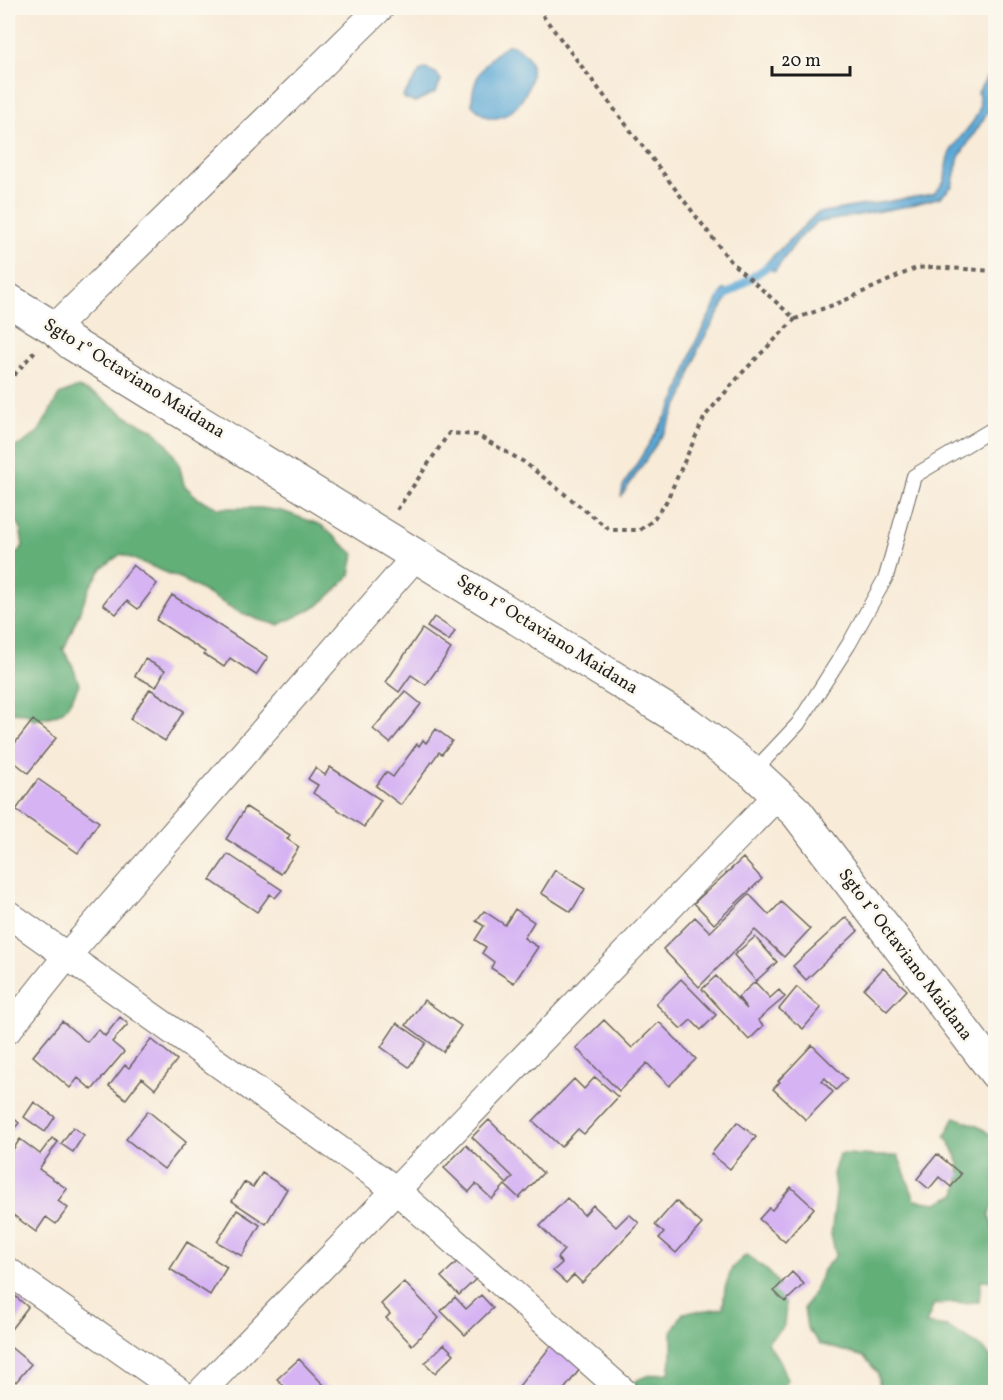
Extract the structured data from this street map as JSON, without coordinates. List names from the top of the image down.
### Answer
{
  "streets": {
    "main road": ["Sgto 1° Octaviano Maidana"]
  },
  "scale_bar": "20 m"
}
